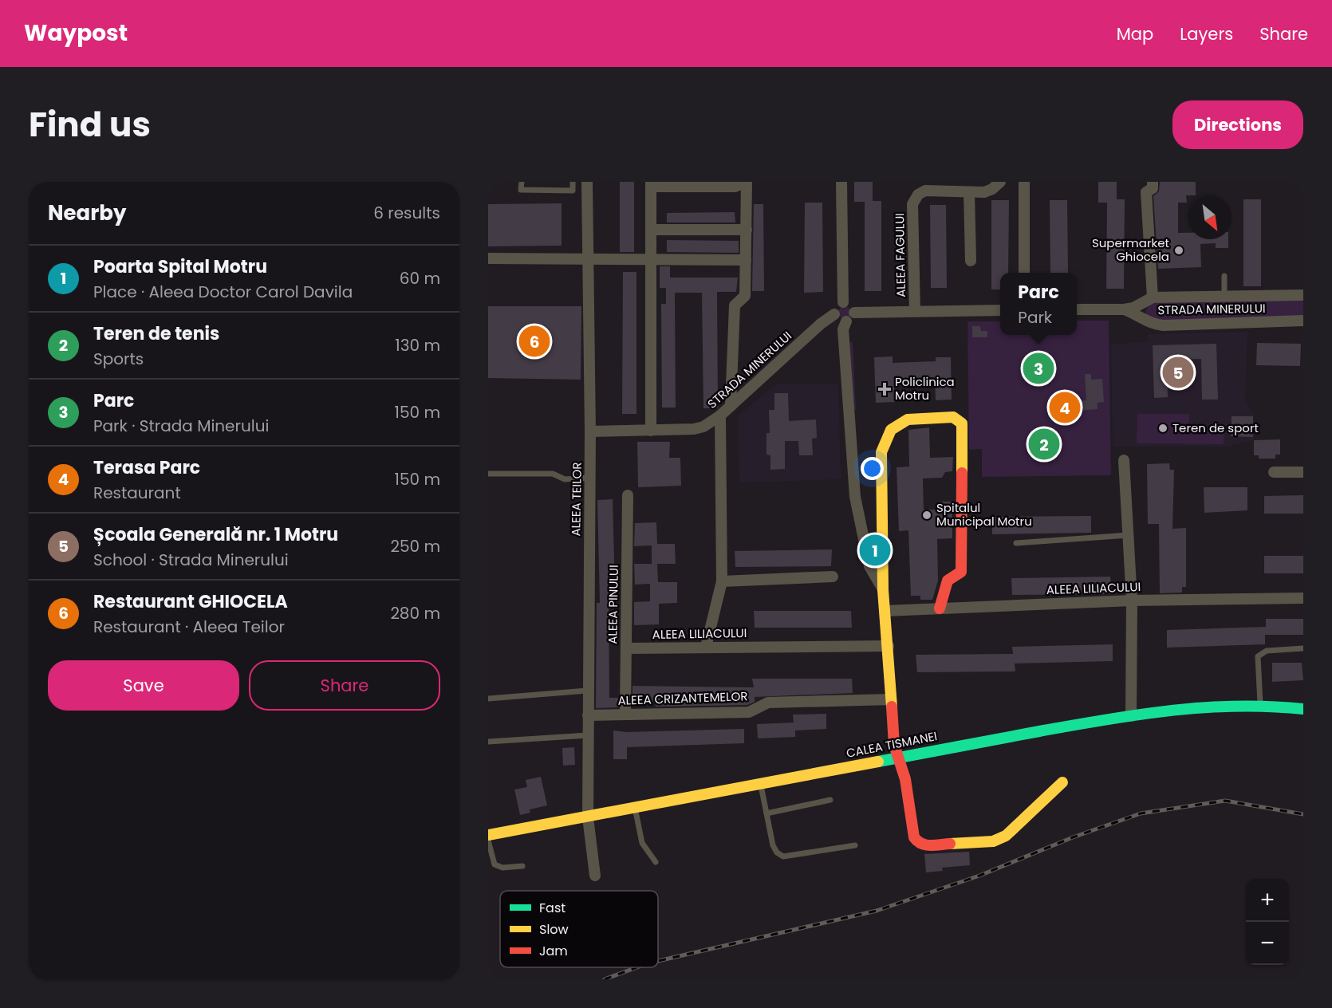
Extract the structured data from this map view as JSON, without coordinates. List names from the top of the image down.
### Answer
{
  "streets": {
    "street": [
      "ALEEA FAGULUI",
      "STRADA MINERULUI",
      "ALEEA TEILOR",
      "ALEEA LILIACULUI",
      "ALEEA PINULUI",
      "ALEEA CRIZANTEMELOR",
      "CALEA TISMANEI"
    ]
  },
  "crossings": [
    ["STRADA MINERULUI", "ALEEA TEILOR"],
    ["ALEEA TEILOR", "ALEEA CRIZANTEMELOR"],
    ["ALEEA TEILOR", "CALEA TISMANEI"],
    ["ALEEA LILIACULUI", "ALEEA PINULUI"],
    ["ALEEA PINULUI", "ALEEA CRIZANTEMELOR"]
  ],
  "places": {
    "other": ["Supermarket Ghiocela", "Teren de sport", "Spitalul Municipal Motru"],
    "health": ["Policlinica Motru"]
  },
  "legend": ["Fast", "Slow", "Jam"],
  "north": "bottom right",
  "page": {
    "header": "Waypost",
    "nav": ["Map", "Layers", "Share"],
    "title": "Find us",
    "buttons": [
      "Directions",
      ["Save", "Share"]
    ],
    "heading": ["Nearby", "6 results"],
    "list": [
      {
        "mark": "1",
        "name": "Poarta Spital Motru",
        "note": "Place · Aleea Doctor Carol Davila",
        "value": "60 m"
      },
      {
        "mark": "2",
        "name": "Teren de tenis",
        "note": "Sports",
        "value": "130 m"
      },
      {
        "mark": "3",
        "name": "Parc",
        "note": "Park · Strada Minerului",
        "value": "150 m"
      },
      {
        "mark": "4",
        "name": "Terasa Parc",
        "note": "Restaurant",
        "value": "150 m"
      },
      {
        "mark": "5",
        "name": "Școala Generală nr. 1 Motru",
        "note": "School · Strada Minerului",
        "value": "250 m"
      },
      {
        "mark": "6",
        "name": "Restaurant GHIOCELA",
        "note": "Restaurant · Aleea Teilor",
        "value": "280 m"
      }
    ],
    "popup": ["Parc", "Park"],
    "pins": [
      "6",
      "3",
      "5",
      "4",
      "2",
      "1"
    ],
    "map_buttons": ["+", "−"]
  }
}
